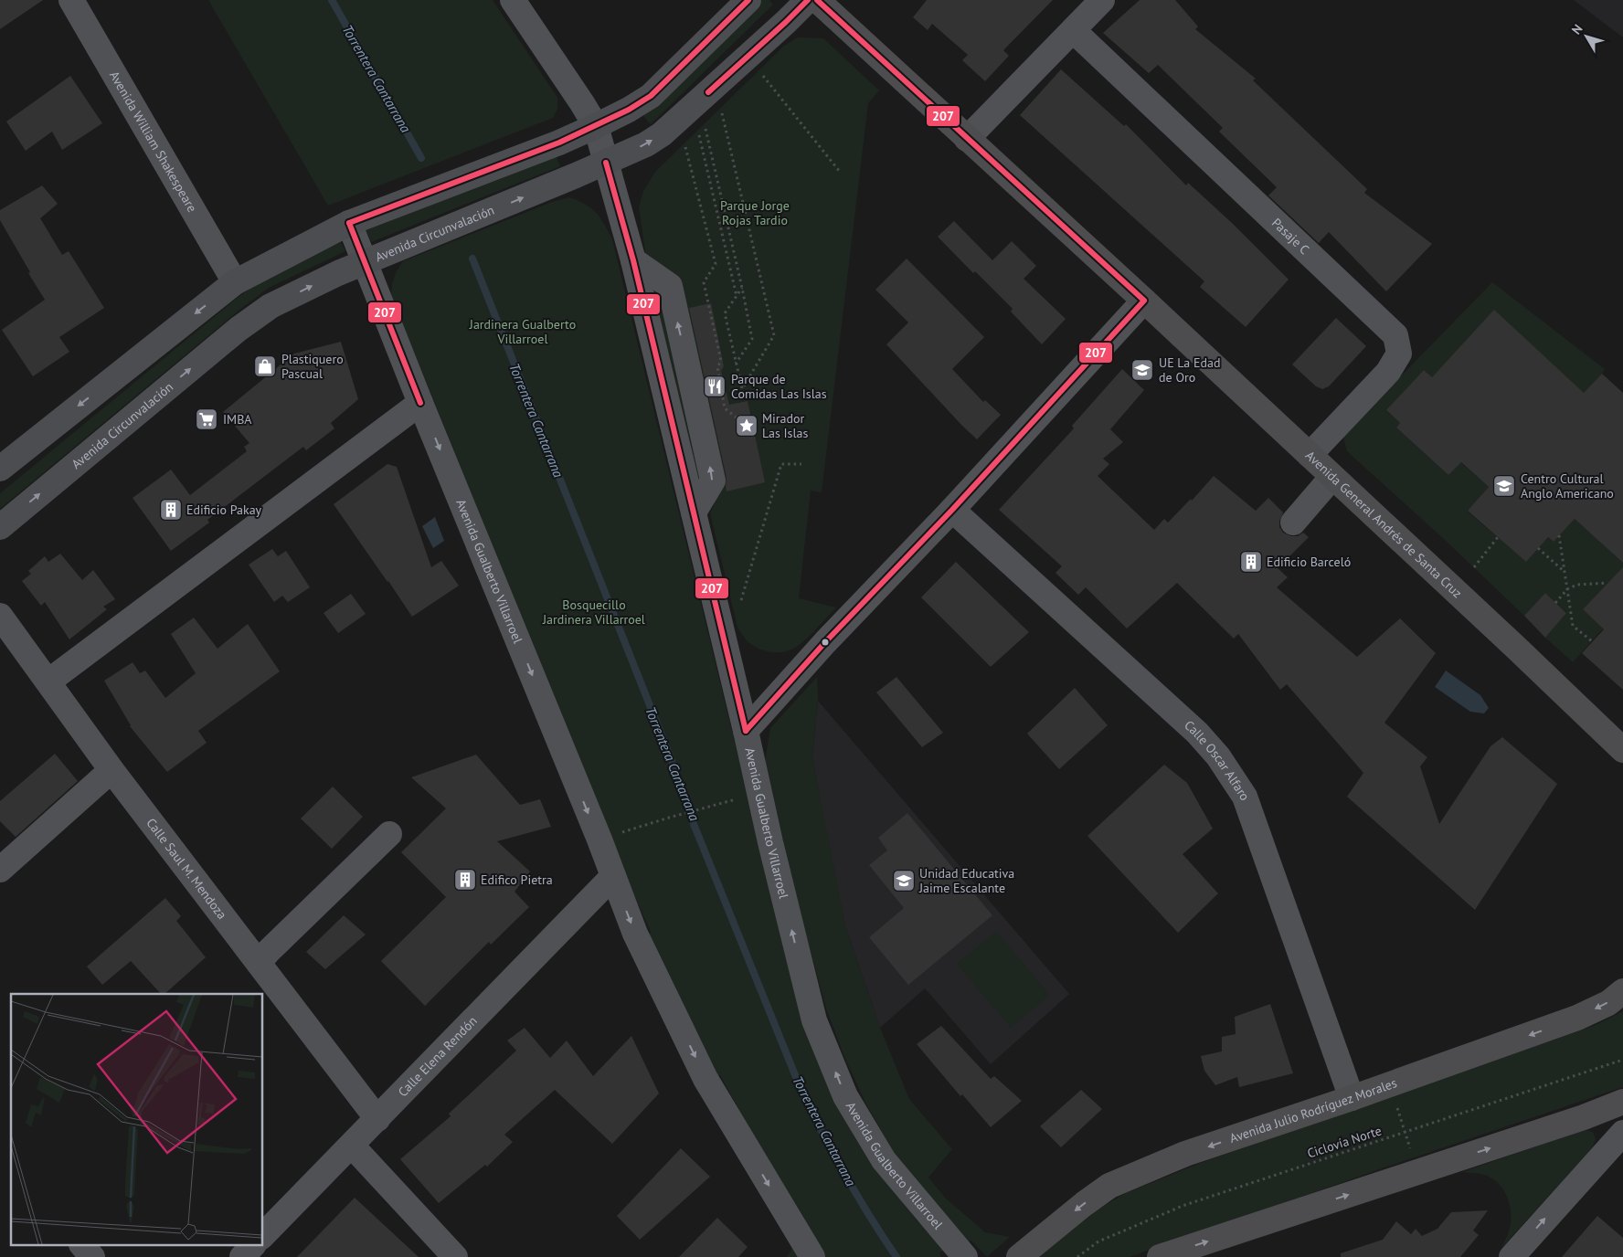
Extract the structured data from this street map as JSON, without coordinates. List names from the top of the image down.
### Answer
{
  "streets": {
    "highway": ["Avenida Circunvalación"],
    "main road": ["Avenida General Andrés de Santa Cruz", "Avenida Julio Rodríguez Morales"],
    "street": [
      "Avenida William Shakespeare",
      "Pasaje C",
      "Avenida Gualberto Villarroel",
      "Calle Oscar Alfaro",
      "Calle Saul M. Mendoza",
      "Calle Elena Rendón"
    ],
    "path": ["Ciclovía Norte"]
  },
  "crossings": [
    ["Avenida Circunvalación", "Avenida Gualberto Villarroel"],
    ["Pasaje C", "Avenida General Andrés de Santa Cruz"],
    ["Avenida Gualberto Villarroel", "Calle Elena Rendón"],
    ["Calle Oscar Alfaro", "Avenida Julio Rodríguez Morales"],
    ["Calle Saul M. Mendoza", "Calle Elena Rendón"]
  ],
  "water": ["Torrentera Cantarrana"],
  "parks": ["Parque Jorge Rojas Tardio", "Jardinera Gualberto Villarroel", "Bosquecillo Jardinera Villarroel"],
  "places": {
    "shop": ["Plastiquero Pascual"],
    "school or university": ["UE La Edad de Oro", "Centro Cultural Anglo Americano", "Unidad Educativa Jaime Escalante"],
    "restaurant": ["Parque de Comidas Las Islas"],
    "supermarket": ["IMBA"],
    "place": ["Mirador Las Islas"],
    "building": ["Edificio Pakay", "Edificio Barceló", "Edifico Pietra"]
  },
  "lines": ["transit line 207"],
  "north": "top left"
}
